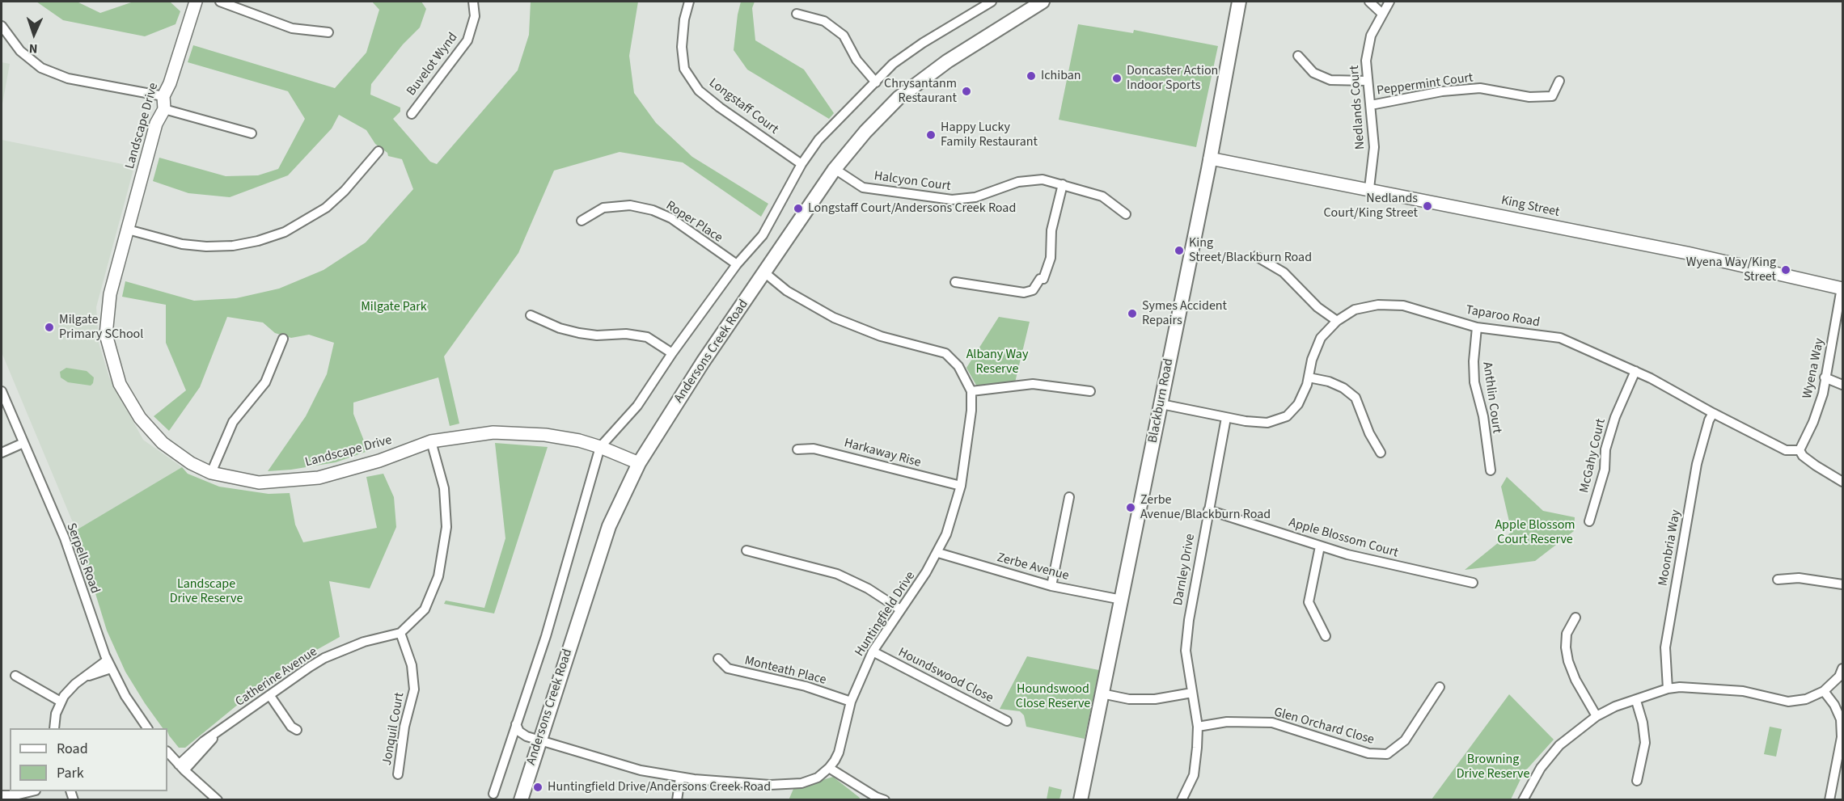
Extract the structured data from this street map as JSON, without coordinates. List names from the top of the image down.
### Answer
{
  "streets": {
    "main road": ["Andersons Creek Road", "Blackburn Road"],
    "street": [
      "Buvelot Wynd",
      "Peppermint Court",
      "Longstaff Court",
      "Nedlands Court",
      "Landscape Drive",
      "Halcyon Court",
      "King Street",
      "Roper Place",
      "Taparoo Road",
      "Wyena Way",
      "Anthlin Court",
      "Harkaway Rise",
      "McGahy Court",
      "Apple Blossom Court",
      "Moonbria Way",
      "Serpells Road",
      "Zerbe Avenue",
      "Darnley Drive",
      "Huntingfield Drive",
      "Monteath Place",
      "Houndswood Close",
      "Catherine Avenue",
      "Glen Orchard Close",
      "Jonquil Court"
    ]
  },
  "crossings": [
    ["Peppermint Court", "Nedlands Court"],
    ["Longstaff Court", "Andersons Creek Road"],
    ["Nedlands Court", "King Street"],
    ["Landscape Drive", "Andersons Creek Road"],
    ["Halcyon Court", "Andersons Creek Road"],
    ["King Street", "Wyena Way"],
    ["King Street", "Blackburn Road"],
    ["Roper Place", "Andersons Creek Road"],
    ["Taparoo Road", "Wyena Way"],
    ["Taparoo Road", "Anthlin Court"],
    ["Taparoo Road", "Blackburn Road"],
    ["Taparoo Road", "McGahy Court"],
    ["Taparoo Road", "Moonbria Way"],
    ["Taparoo Road", "Darnley Drive"],
    ["Andersons Creek Road", "Huntingfield Drive"],
    ["Blackburn Road", "Zerbe Avenue"],
    ["Harkaway Rise", "Huntingfield Drive"],
    ["Apple Blossom Court", "Darnley Drive"],
    ["Zerbe Avenue", "Huntingfield Drive"],
    ["Darnley Drive", "Glen Orchard Close"],
    ["Huntingfield Drive", "Monteath Place"],
    ["Huntingfield Drive", "Houndswood Close"],
    ["Catherine Avenue", "Jonquil Court"]
  ],
  "parks": [
    "Milgate Park",
    "Albany Way Reserve",
    "Apple Blossom Court Reserve",
    "Landscape Drive Reserve",
    "Houndswood Close Reserve",
    "Browning Drive Reserve"
  ],
  "places": [
    "Ichiban",
    "Doncaster Action Indoor Sports",
    "Chrysantanm Restaurant",
    "Happy Lucky Family Restaurant",
    "Nedlands Court/King Street",
    "Longstaff Court/Andersons Creek Road",
    "King Street/Blackburn Road",
    "Wyena Way/King Street",
    "Symes Accident Repairs",
    "Milgate Primary SChool",
    "Zerbe Avenue/Blackburn Road",
    "Huntingfield Drive/Andersons Creek Road"
  ],
  "legend": ["Road", "Park"],
  "north": "bottom"
}
